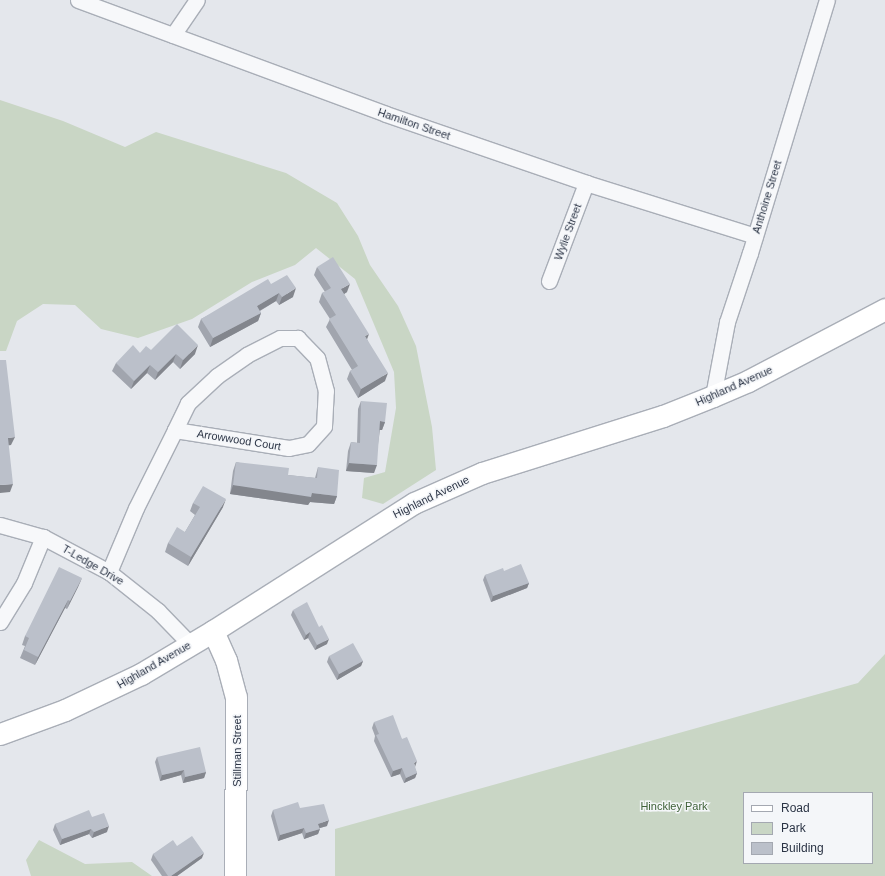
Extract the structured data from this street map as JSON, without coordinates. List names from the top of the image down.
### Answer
{
  "streets": {
    "street": [
      "Hamilton Street",
      "Anthoine Street",
      "Wylie Street",
      "Highland Avenue",
      "Arrowwood Court",
      "T-Ledge Drive",
      "Stillman Street"
    ]
  },
  "crossings": [
    ["Hamilton Street", "Anthoine Street"],
    ["Hamilton Street", "Wylie Street"],
    ["Anthoine Street", "Highland Avenue"],
    ["Highland Avenue", "T-Ledge Drive"],
    ["Highland Avenue", "Stillman Street"],
    ["Arrowwood Court", "T-Ledge Drive"]
  ],
  "parks": ["Hinckley Park"],
  "legend": ["Road", "Park", "Building"]
}
